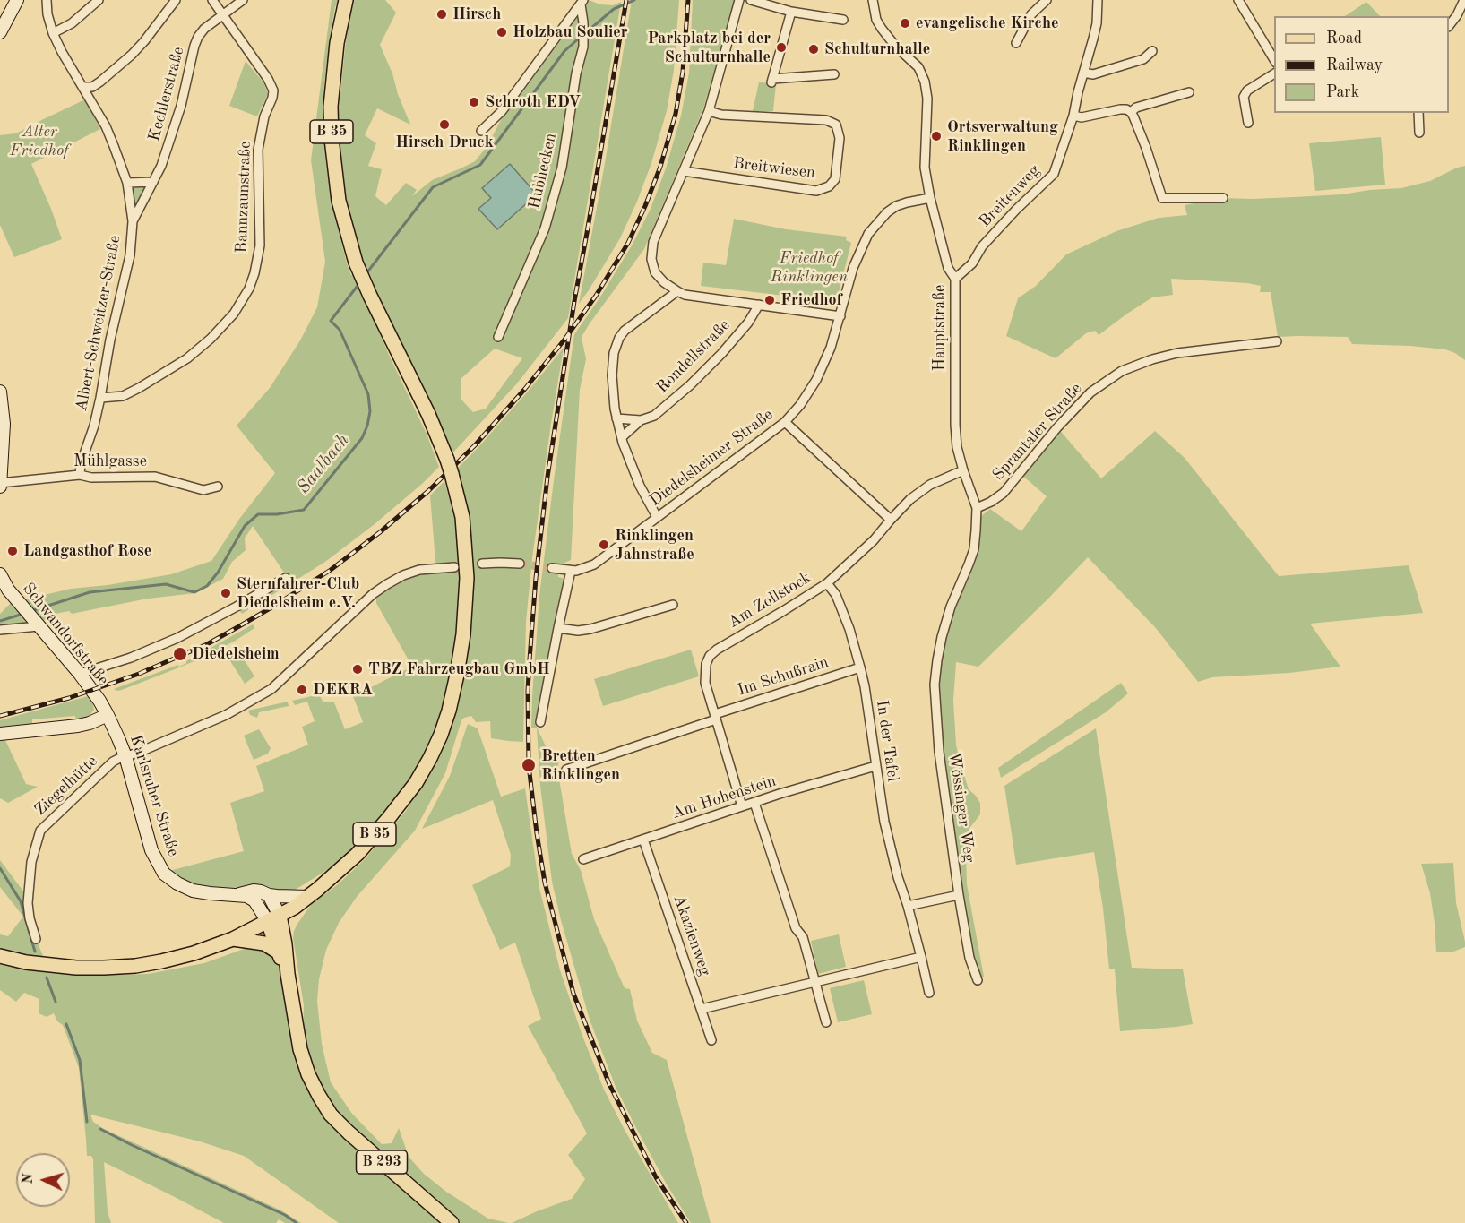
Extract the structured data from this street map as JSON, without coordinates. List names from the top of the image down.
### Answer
{
  "streets": {
    "main road": ["B 35", "B 293"],
    "street": [
      "Kechlerstraße",
      "Breitwiesen",
      "Hubhecken",
      "Breitenweg",
      "Bannzaunstraße",
      "Albert-Schweitzer-Straße",
      "Hauptstraße",
      "Rondellstraße",
      "Sprantaler Straße",
      "Diedelsheimer Straße",
      "Mühlgasse",
      "Am Zollstock",
      "Schwandorfstraße",
      "Im Schußrain",
      "In der Tafel",
      "Ziegelhütte",
      "Karlsruher Straße",
      "Am Hohenstein",
      "Wössinger Weg",
      "Akazienweg"
    ]
  },
  "crossings": [
    ["Kechlerstraße", "Bannzaunstraße"],
    ["Kechlerstraße", "Albert-Schweitzer-Straße"],
    ["B 35", "Karlsruher Straße"],
    ["B 35", "B 293"],
    ["Breitenweg", "Hauptstraße"],
    ["Bannzaunstraße", "Albert-Schweitzer-Straße"],
    ["Albert-Schweitzer-Straße", "Mühlgasse"],
    ["Hauptstraße", "Sprantaler Straße"],
    ["Hauptstraße", "Diedelsheimer Straße"],
    ["Hauptstraße", "Am Zollstock"],
    ["Hauptstraße", "Wössinger Weg"],
    ["Am Zollstock", "Im Schußrain"],
    ["Am Zollstock", "In der Tafel"],
    ["Am Zollstock", "Am Hohenstein"],
    ["Schwandorfstraße", "Karlsruher Straße"],
    ["Im Schußrain", "In der Tafel"],
    ["In der Tafel", "Am Hohenstein"],
    ["Ziegelhütte", "Karlsruher Straße"],
    ["Karlsruher Straße", "B 293"],
    ["Am Hohenstein", "Akazienweg"]
  ],
  "water": ["Saalbach"],
  "parks": ["Alter Friedhof", "Friedhof Rinklingen"],
  "places": [
    "Hirsch",
    "evangelische Kirche",
    "Holzbau Soulier",
    "Parkplatz bei der Schulturnhalle",
    "Schulturnhalle",
    "Schroth EDV",
    "Hirsch Druck",
    "Ortsverwaltung Rinklingen",
    "Friedhof",
    "Rinklingen Jahnstraße",
    "Landgasthof Rose",
    "Sternfahrer-Club Diedelsheim e.V.",
    "Diedelsheim",
    "TBZ Fahrzeugbau GmbH",
    "DEKRA",
    "Bretten Rinklingen"
  ],
  "legend": ["Road", "Railway", "Park"],
  "north": "left"
}
